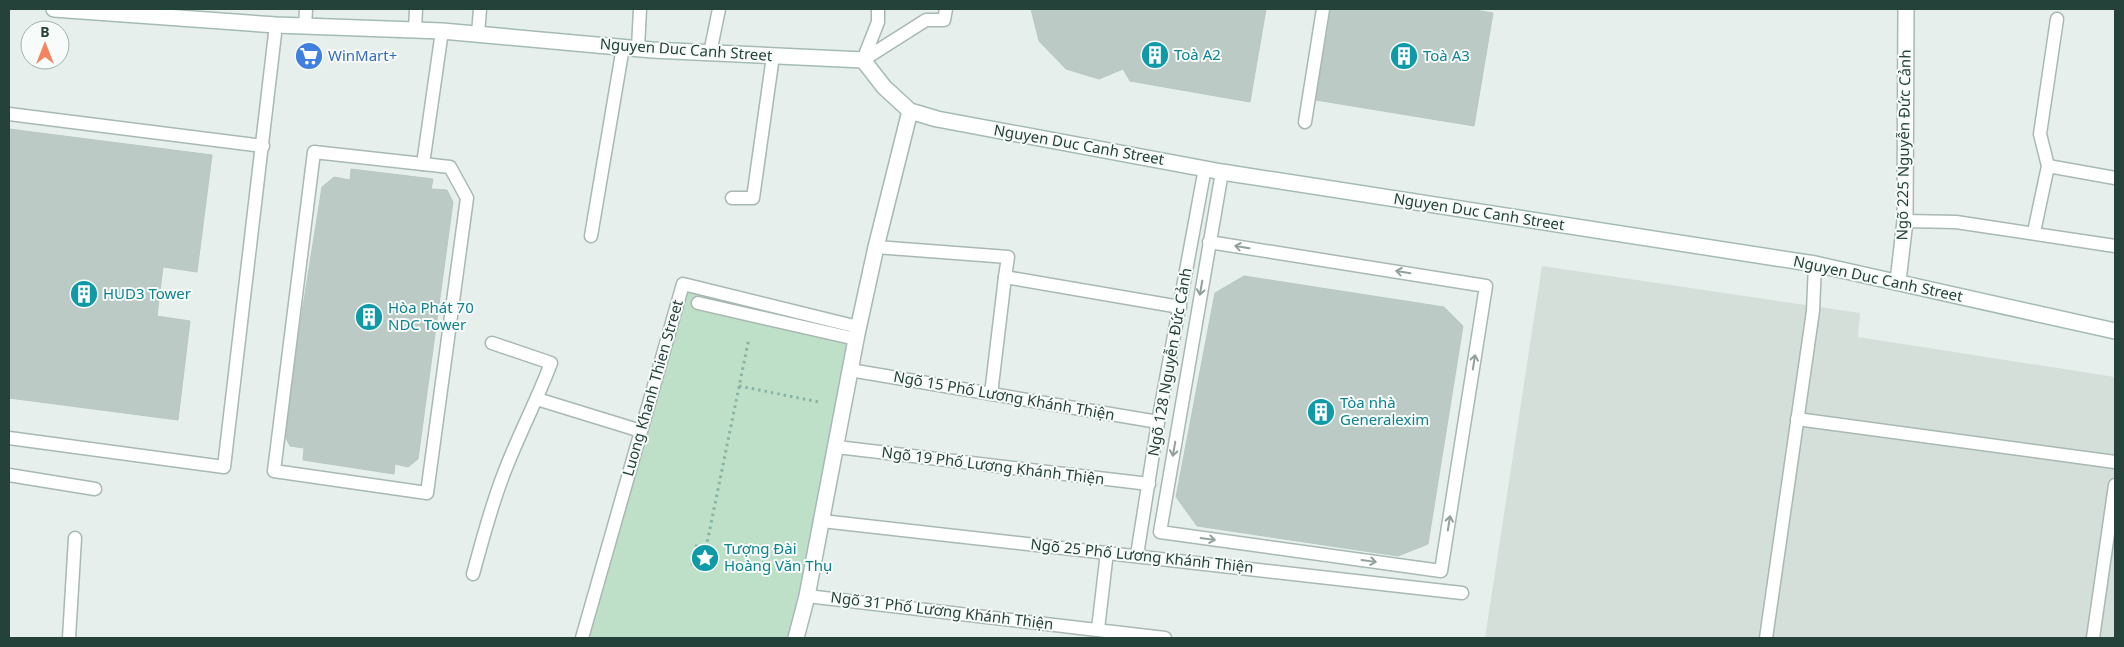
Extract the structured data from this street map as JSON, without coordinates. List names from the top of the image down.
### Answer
{
  "streets": {
    "street": ["Nguyen Duc Canh Street", "Ngõ 225 Nguyễn Đức Cảnh"],
    "lane": [
      "Ngõ 128 Nguyễn Đức Cảnh",
      "Luong Khanh Thien Street",
      "Ngõ 15 Phố Lương Khánh Thiện",
      "Ngõ 19 Phố Lương Khánh Thiện",
      "Ngõ 25 Phố Lương Khánh Thiện",
      "Ngõ 31 Phố Lương Khánh Thiện"
    ]
  },
  "crossings": [
    ["Nguyen Duc Canh Street", "Ngõ 225 Nguyễn Đức Cảnh"],
    ["Nguyen Duc Canh Street", "Ngõ 128 Nguyễn Đức Cảnh"],
    ["Ngõ 128 Nguyễn Đức Cảnh", "Ngõ 15 Phố Lương Khánh Thiện"],
    ["Ngõ 128 Nguyễn Đức Cảnh", "Ngõ 19 Phố Lương Khánh Thiện"],
    ["Ngõ 128 Nguyễn Đức Cảnh", "Ngõ 25 Phố Lương Khánh Thiện"]
  ],
  "places": {
    "building": [
      "Toà A2",
      "Toà A3",
      "HUD3 Tower",
      "Hòa Phát 70 NDC Tower",
      "Tòa nhà Generalexim"
    ],
    "supermarket": ["WinMart+"],
    "place": ["Tượng Đài Hoàng Văn Thụ"]
  },
  "north": "top"
}
